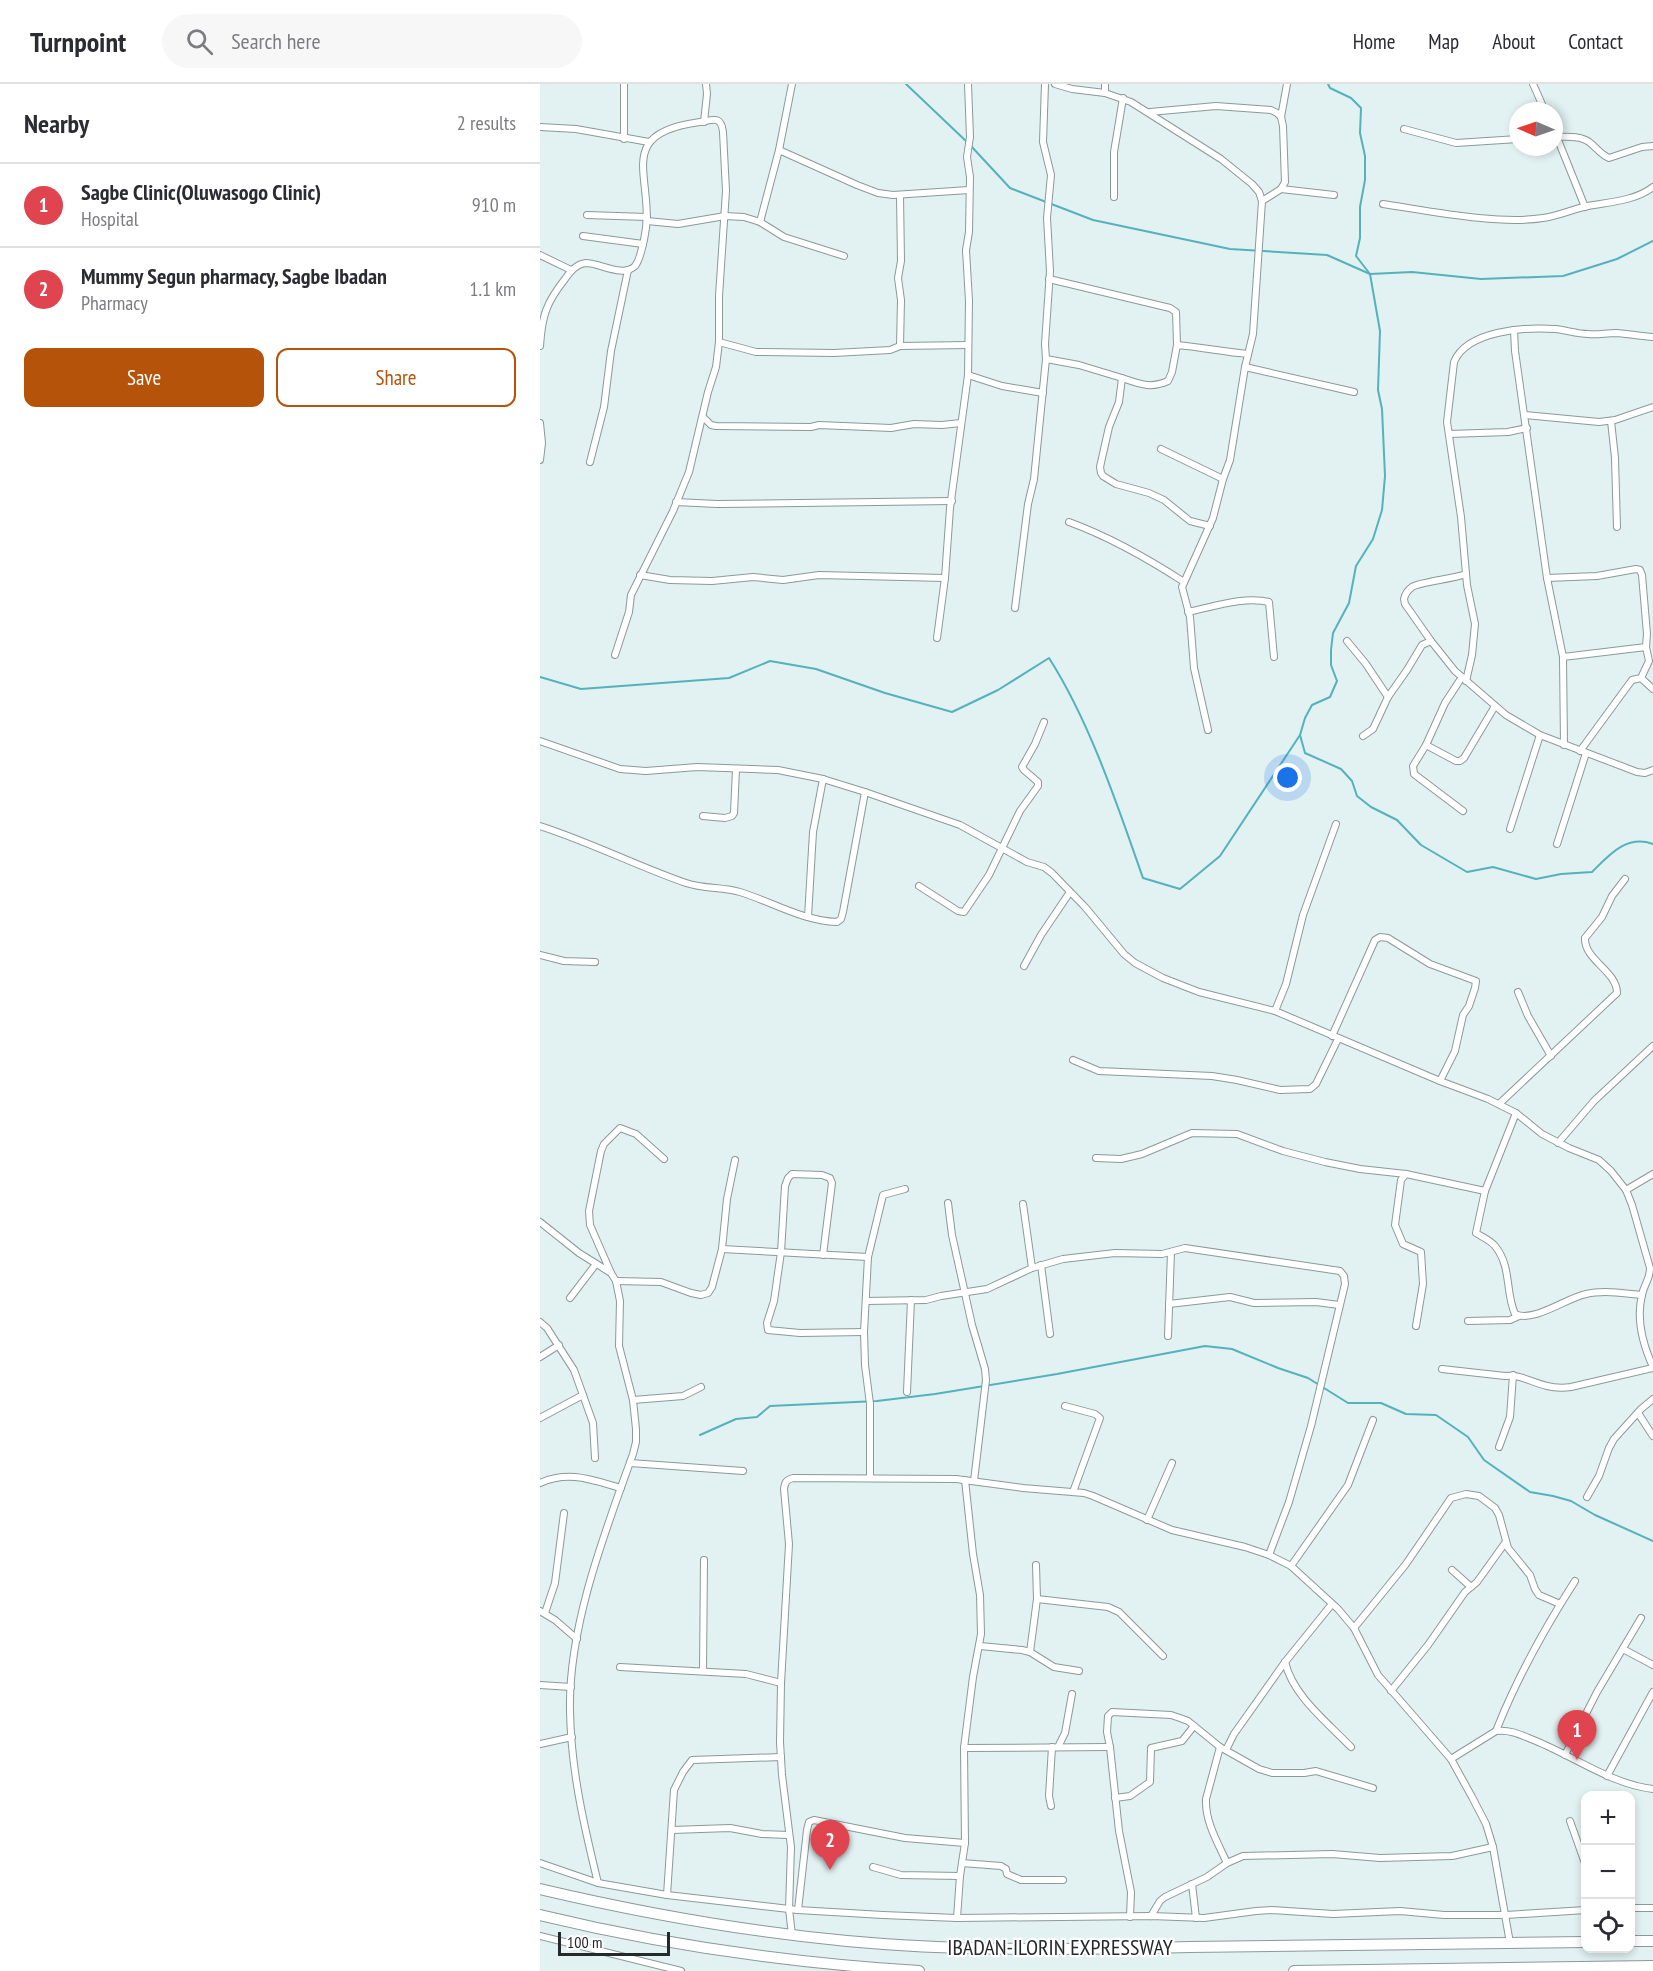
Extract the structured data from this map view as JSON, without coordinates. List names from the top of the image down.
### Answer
{
  "streets": {
    "highway": ["IBADAN-ILORIN EXPRESSWAY"]
  },
  "scale_bar": "100 m",
  "north": "left",
  "page": {
    "header": "Turnpoint",
    "search": "Search here",
    "nav": [
      "Home",
      "Map",
      "About",
      "Contact"
    ],
    "heading": ["Nearby", "2 results"],
    "list": [
      {
        "mark": "1",
        "name": "Sagbe Clinic(Oluwasogo Clinic)",
        "note": "Hospital",
        "value": "910 m"
      },
      {
        "mark": "2",
        "name": "Mummy Segun pharmacy, Sagbe Ibadan",
        "note": "Pharmacy",
        "value": "1.1 km"
      }
    ],
    "buttons": ["Save", "Share"],
    "pins": ["1", "2"],
    "map_buttons": ["+", "−"],
    "scale": "100 m"
  }
}
